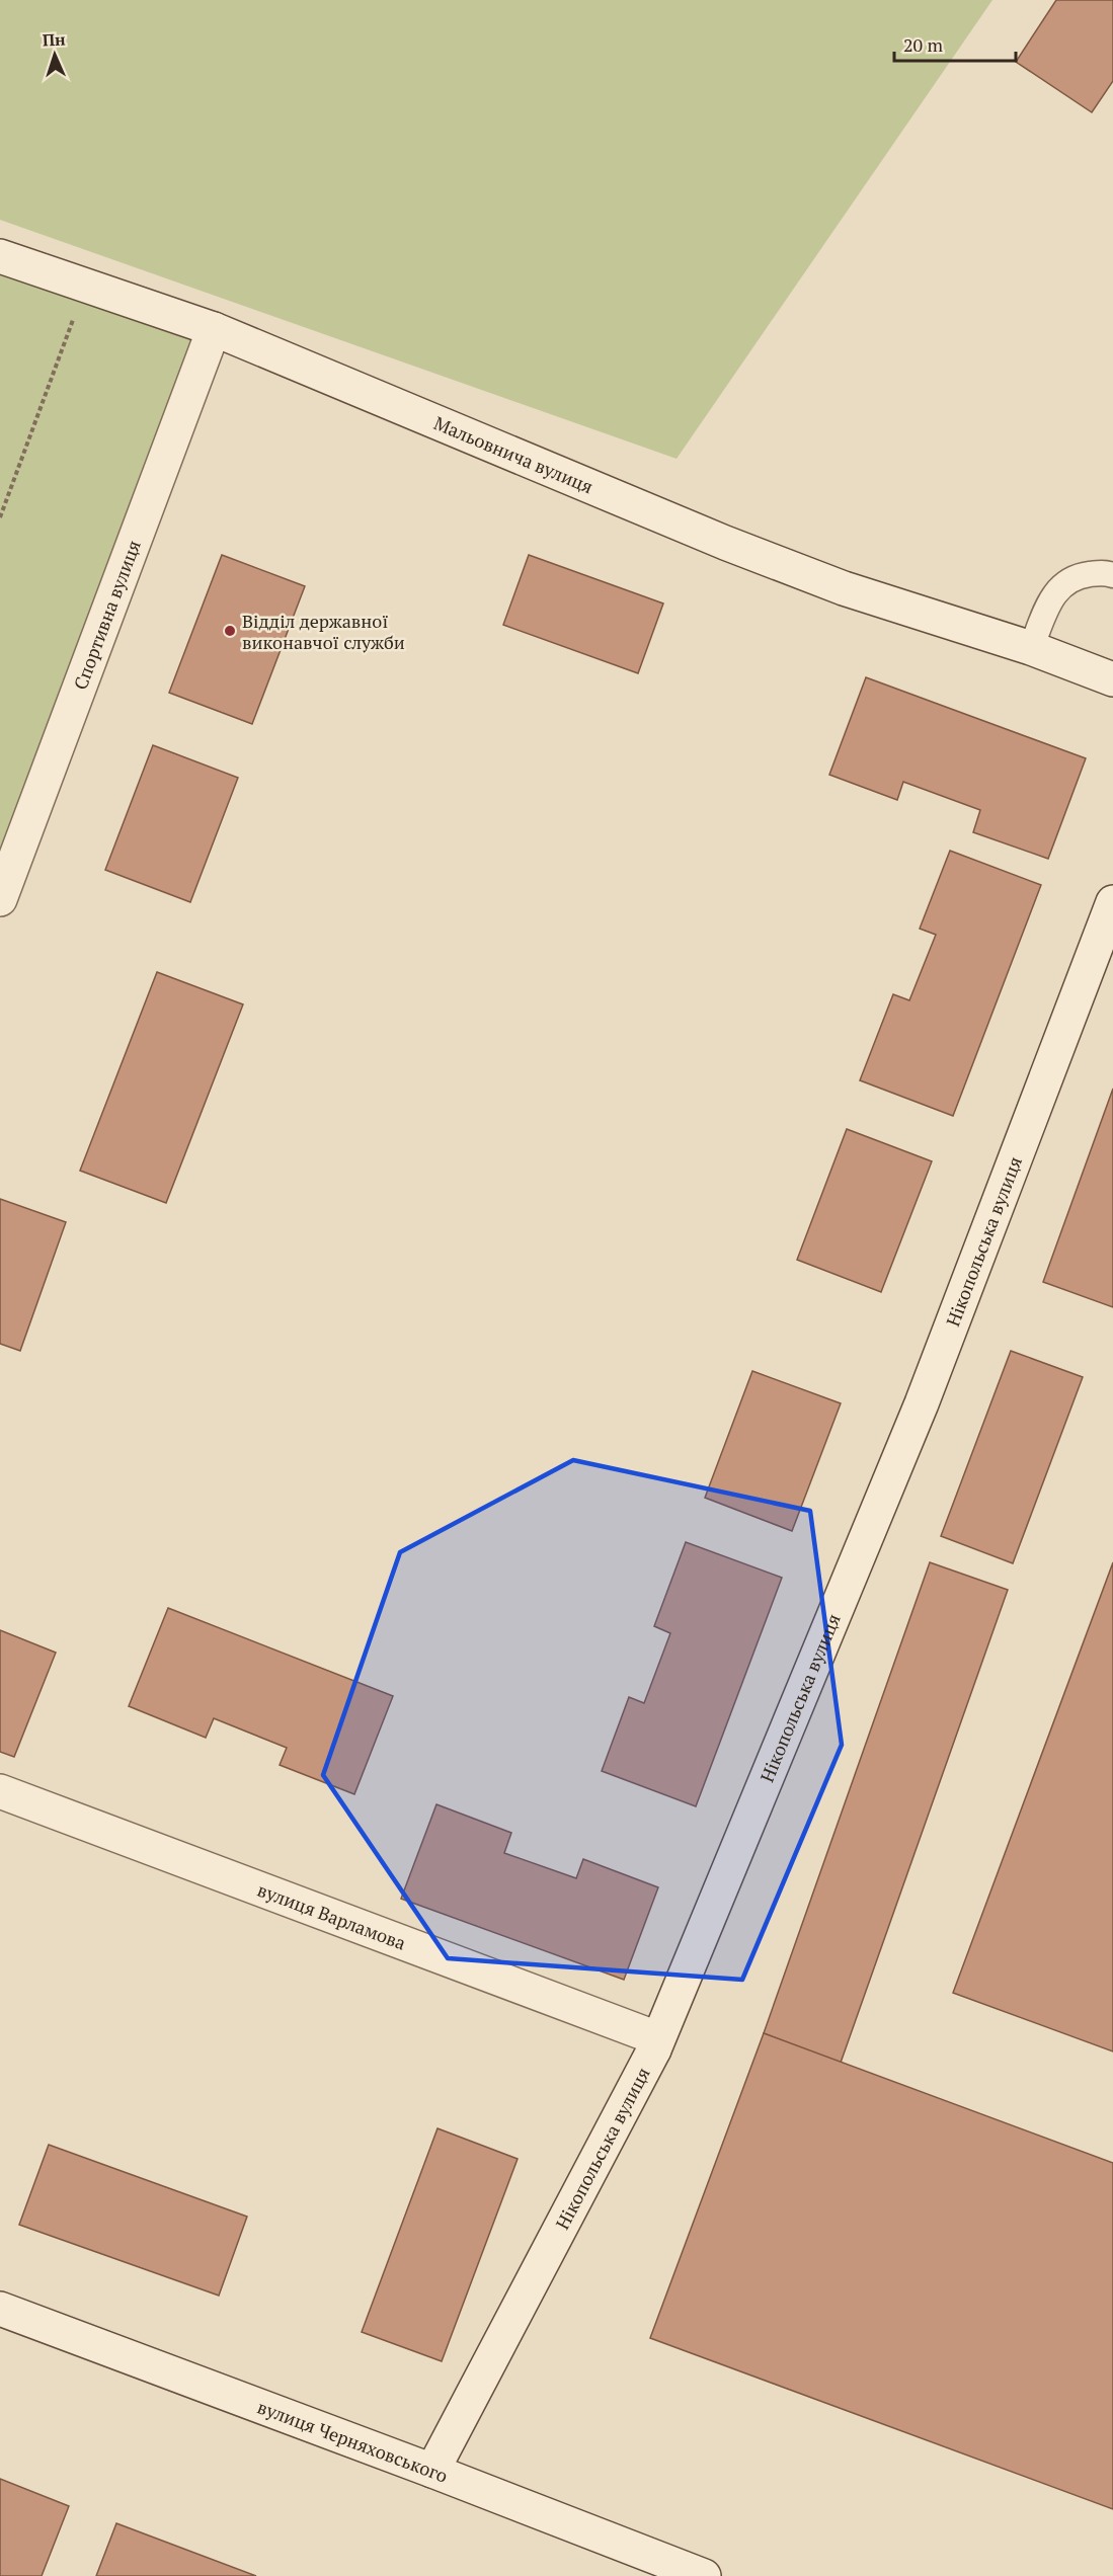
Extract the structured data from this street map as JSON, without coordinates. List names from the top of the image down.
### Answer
{
  "streets": {
    "street": [
      "Мальовнича вулиця",
      "Спортивна вулиця",
      "Нікопольська вулиця",
      "вулиця Варламова",
      "вулиця Черняховського"
    ]
  },
  "crossings": [
    ["Мальовнича вулиця", "Спортивна вулиця"],
    ["Нікопольська вулиця", "вулиця Варламова"],
    ["Нікопольська вулиця", "вулиця Черняховського"]
  ],
  "places": ["Відділ державної виконавчої служби"],
  "scale_bar": "20 m",
  "north": "top"
}
